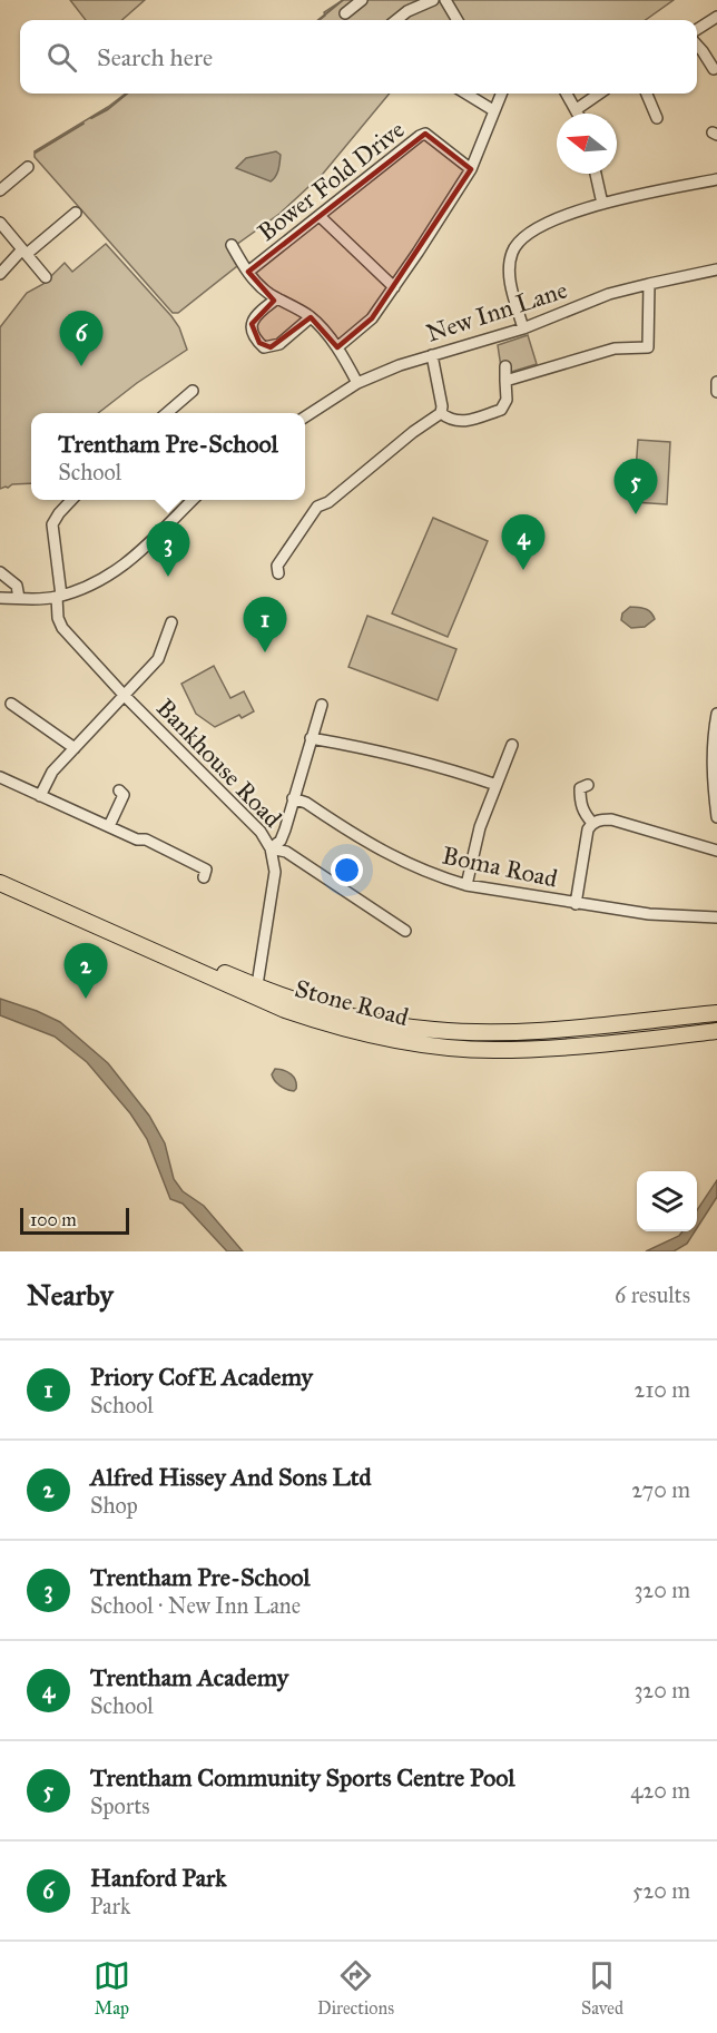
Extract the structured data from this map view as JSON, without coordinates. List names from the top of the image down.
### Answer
{
  "streets": {
    "highway": ["Stone Road"],
    "street": [
      "Bower Fold Drive",
      "New Inn Lane",
      "Bankhouse Road",
      "Boma Road"
    ]
  },
  "crossings": [
    ["Bankhouse Road", "Stone Road"]
  ],
  "scale_bar": "100 m",
  "north": "left",
  "page": {
    "search": "Search here",
    "pins": [
      "6",
      "5",
      "4",
      "3",
      "1",
      "2"
    ],
    "popup": ["Trentham Pre-School", "School"],
    "scale": "100 m",
    "heading": ["Nearby", "6 results"],
    "list": [
      {
        "mark": "1",
        "name": "Priory CofE Academy",
        "note": "School",
        "value": "210 m"
      },
      {
        "mark": "2",
        "name": "Alfred Hissey And Sons Ltd",
        "note": "Shop",
        "value": "270 m"
      },
      {
        "mark": "3",
        "name": "Trentham Pre-School",
        "note": "School · New Inn Lane",
        "value": "320 m"
      },
      {
        "mark": "4",
        "name": "Trentham Academy",
        "note": "School",
        "value": "320 m"
      },
      {
        "mark": "5",
        "name": "Trentham Community Sports Centre Pool",
        "note": "Sports",
        "value": "420 m"
      },
      {
        "mark": "6",
        "name": "Hanford Park",
        "note": "Park",
        "value": "520 m"
      }
    ],
    "nav": ["Map", "Directions", "Saved"]
  }
}
